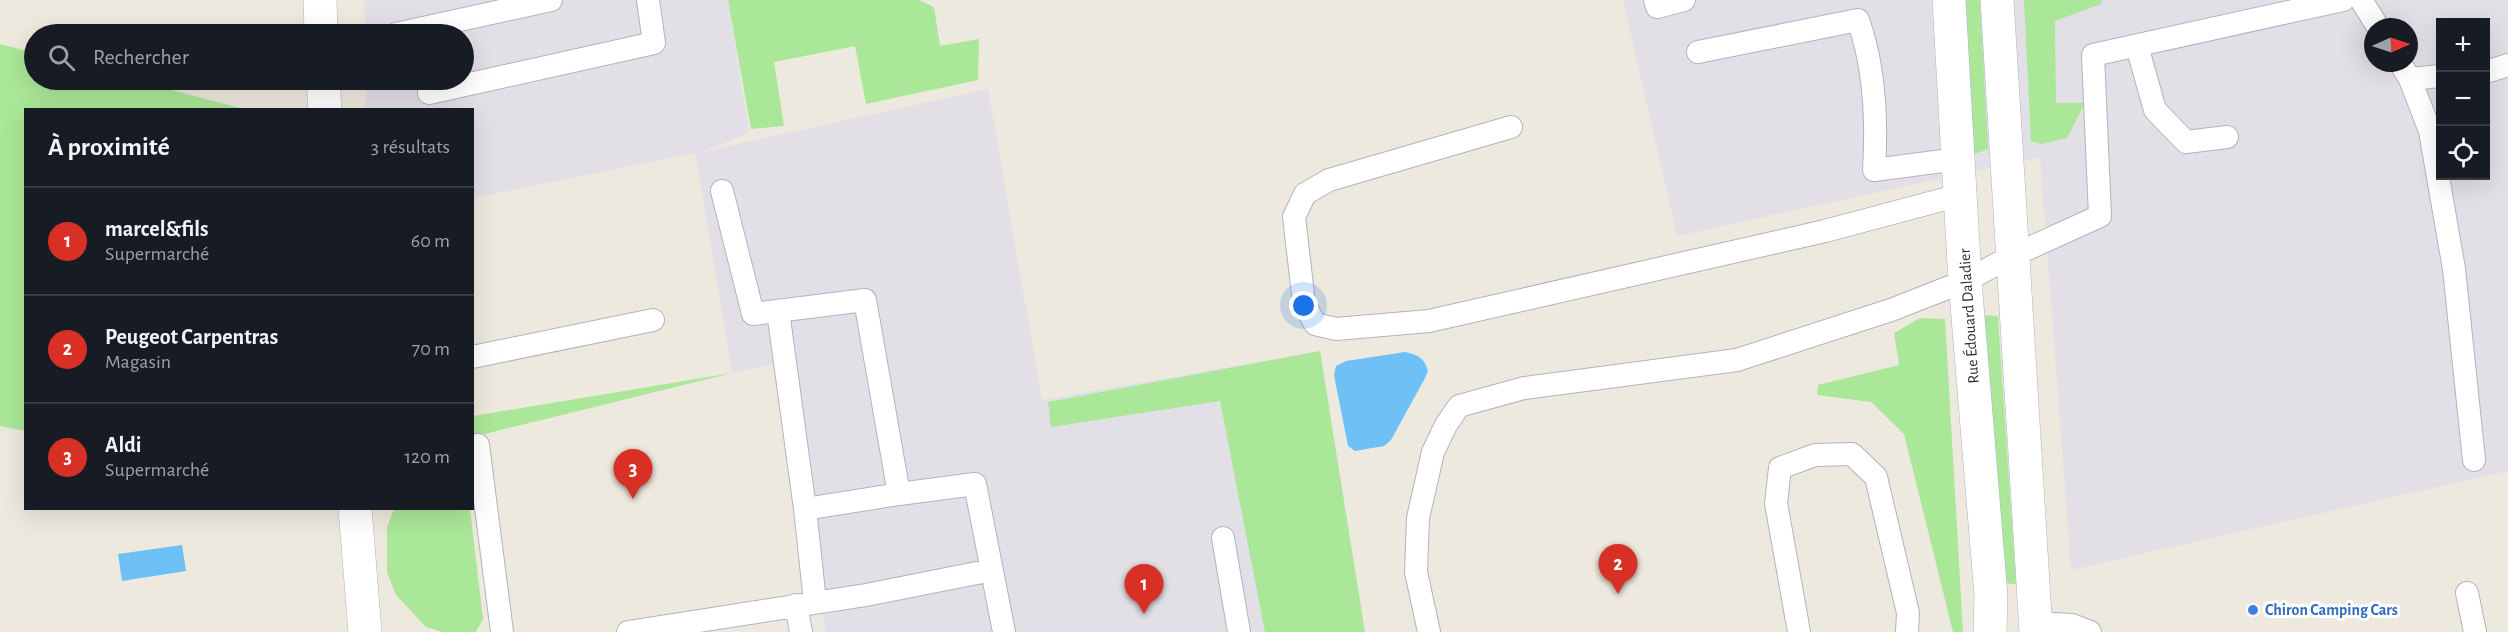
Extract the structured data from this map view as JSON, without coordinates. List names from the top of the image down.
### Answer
{
  "streets": {
    "street": ["Rue Édouard Daladier"]
  },
  "places": ["Chiron Camping Cars"],
  "north": "right",
  "page": {
    "map_buttons": ["+", "−"],
    "search": "Rechercher",
    "heading": ["À proximité", "3 résultats"],
    "list": [
      {
        "mark": "1",
        "name": "marcel&fils",
        "note": "Supermarché",
        "value": "60 m"
      },
      {
        "mark": "2",
        "name": "Peugeot Carpentras",
        "note": "Magasin",
        "value": "70 m"
      },
      {
        "mark": "3",
        "name": "Aldi",
        "note": "Supermarché",
        "value": "120 m"
      }
    ],
    "pins": ["3", "2", "1"]
  }
}
